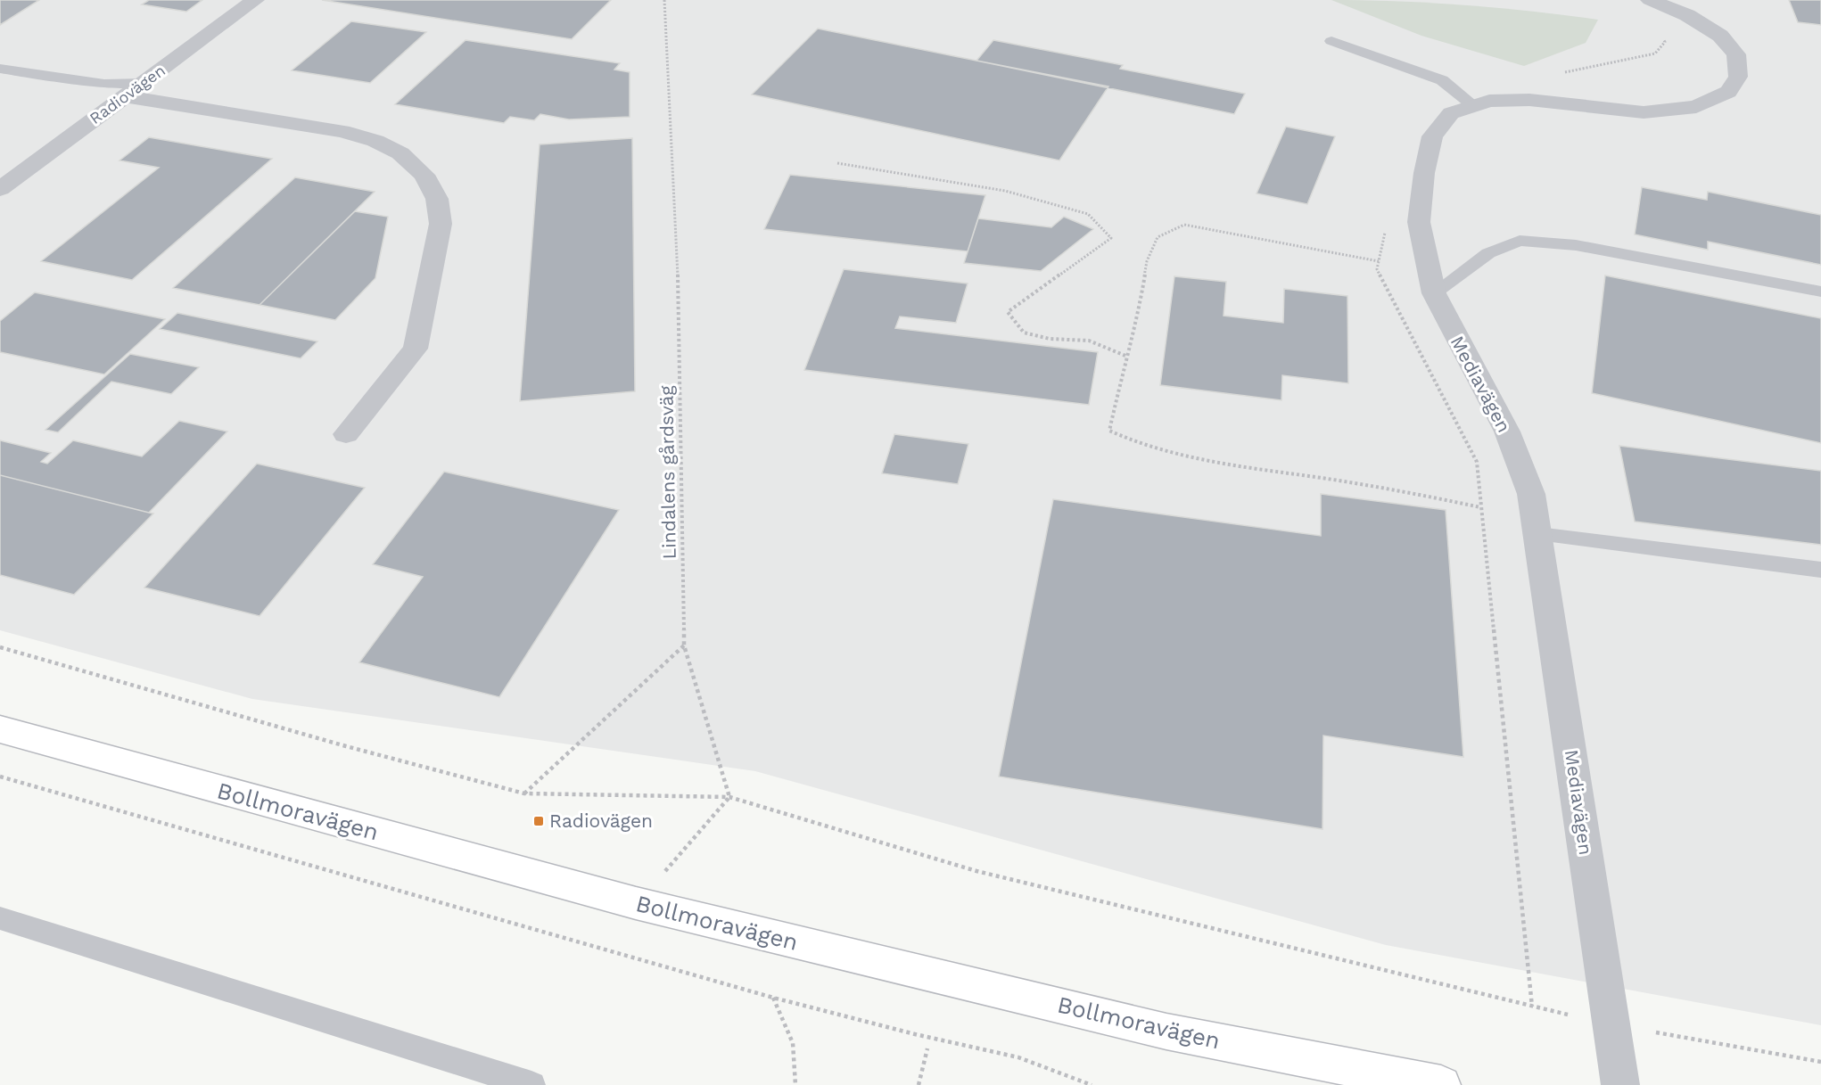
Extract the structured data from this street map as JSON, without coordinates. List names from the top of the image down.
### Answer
{
  "streets": {
    "street": ["Radiovägen", "Mediavägen", "Bollmoravägen"],
    "path": ["Lindalens gårdsväg"]
  },
  "places": {
    "transit": ["Radiovägen"]
  }
}
